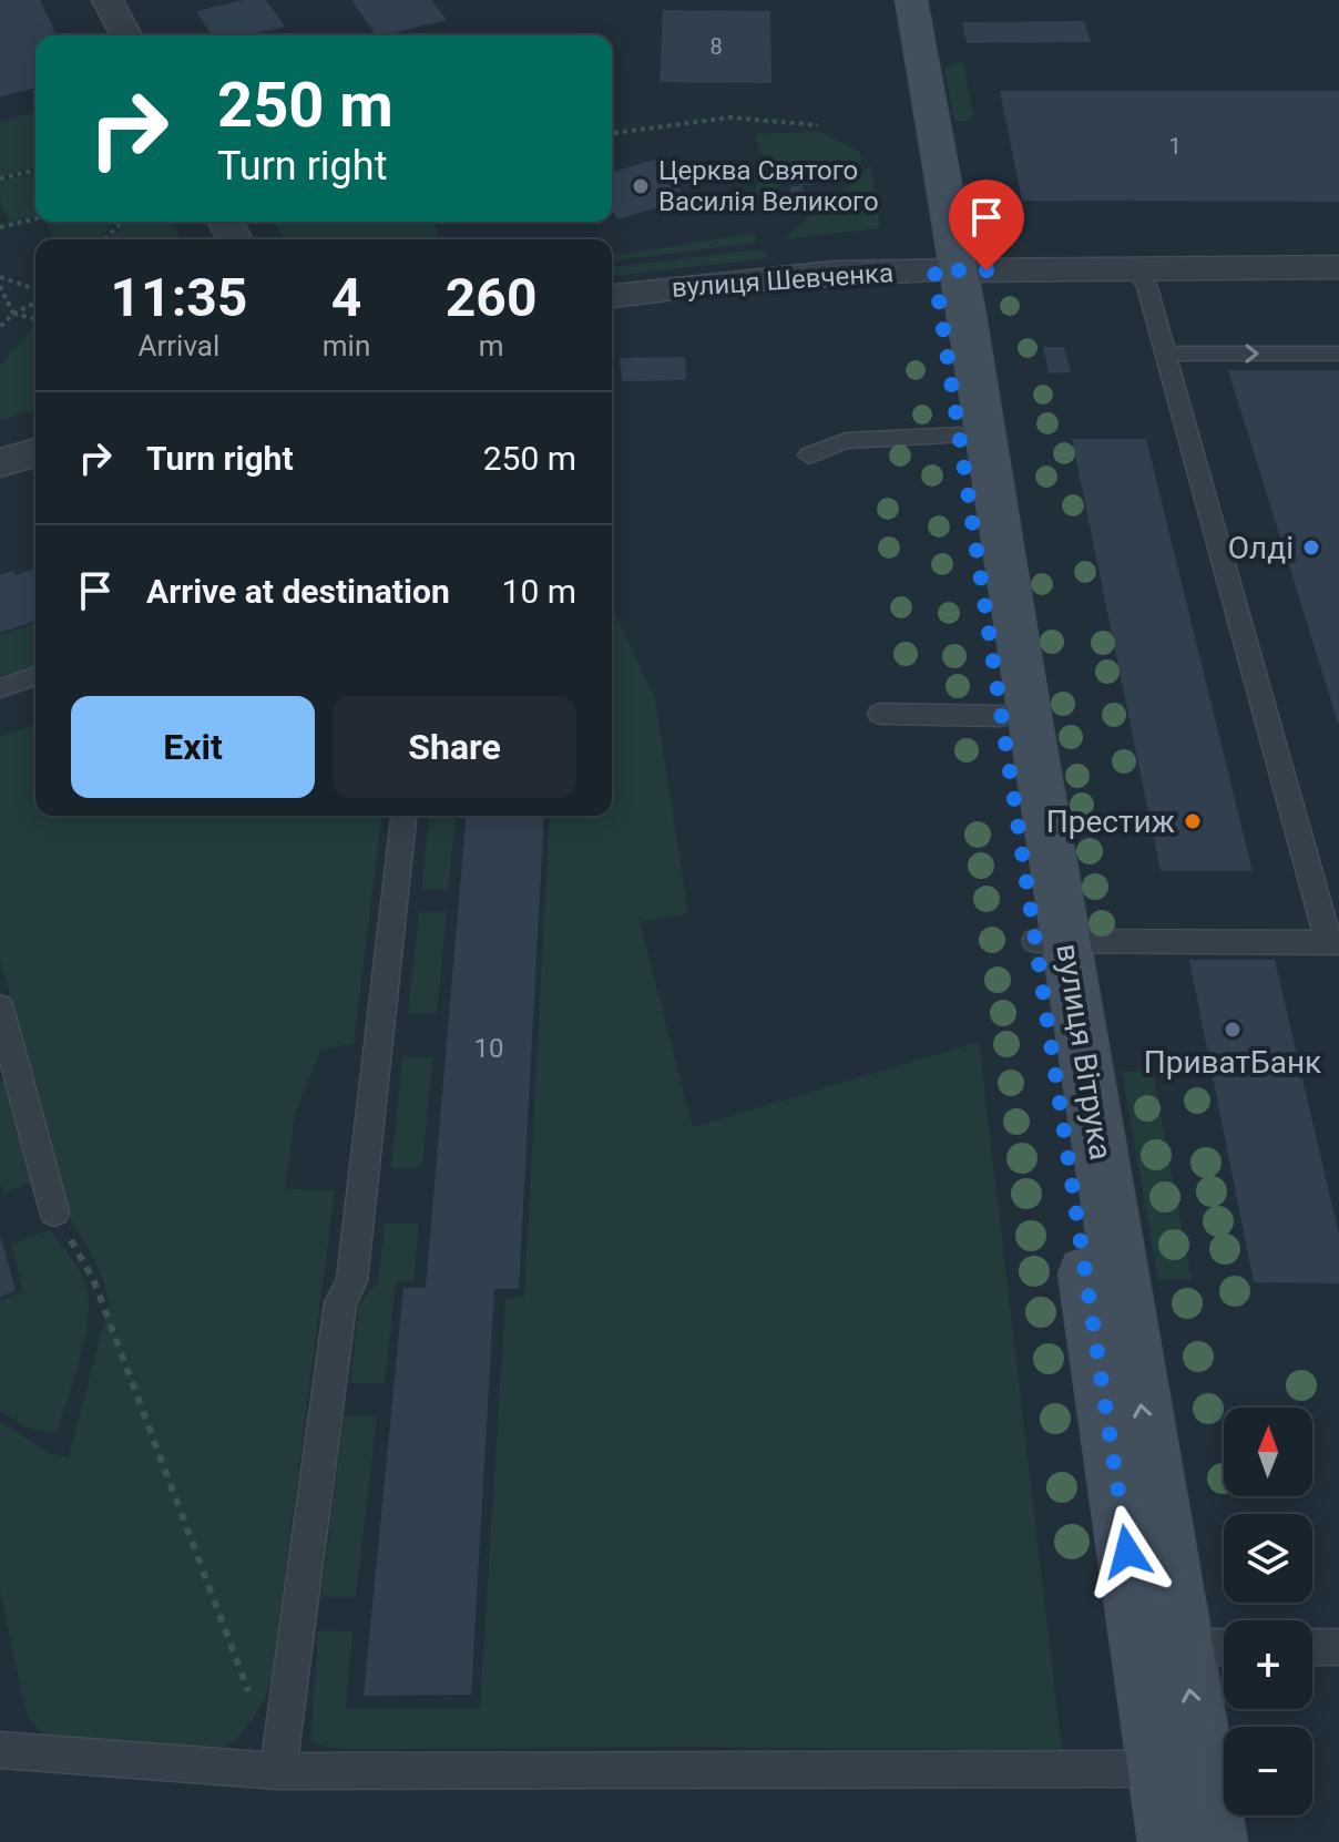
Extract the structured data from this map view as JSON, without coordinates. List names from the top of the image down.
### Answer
{
  "streets": {
    "main road": ["вулиця Вітрука"],
    "street": ["вулиця Шевченка"]
  },
  "crossings": [
    ["вулиця Шевченка", "вулиця Вітрука"]
  ],
  "places": [
    "Церква Святого Василія Великого",
    "Олді",
    "Престиж",
    "ПриватБанк"
  ],
  "house_numbers": ["8", "1", "10"],
  "north": "top",
  "page": {
    "turn": ["250 m", "Turn right"],
    "eta": [
      "11:35",
      "Arrival",
      "4",
      "min",
      "260",
      "m"
    ],
    "list": [
      {
        "name": "Turn right",
        "value": "250 m"
      },
      {
        "name": "Arrive at destination",
        "value": "10 m"
      }
    ],
    "buttons": ["Exit", "Share"],
    "map_buttons": ["+", "−"]
  }
}
